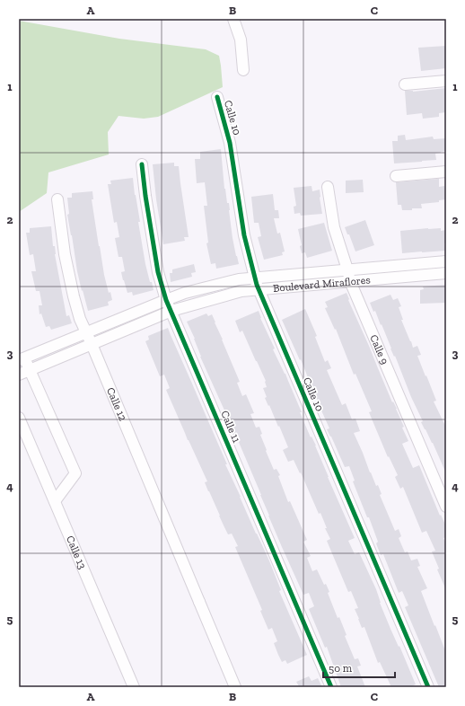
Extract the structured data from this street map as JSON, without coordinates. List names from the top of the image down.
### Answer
{
  "streets": {
    "street": [
      "Calle 10",
      "Boulevard Miraflores",
      "Calle 9",
      "Calle 12",
      "Calle 11",
      "Calle 13"
    ]
  },
  "crossings": [
    ["Calle 10", "Boulevard Miraflores"],
    ["Boulevard Miraflores", "Calle 9"],
    ["Boulevard Miraflores", "Calle 12"],
    ["Boulevard Miraflores", "Calle 11"]
  ],
  "scale_bar": "50 m",
  "grid": {
    "columns": ["A", "B", "C"],
    "rows": [
      "1",
      "2",
      "3",
      "4",
      "5"
    ]
  }
}
